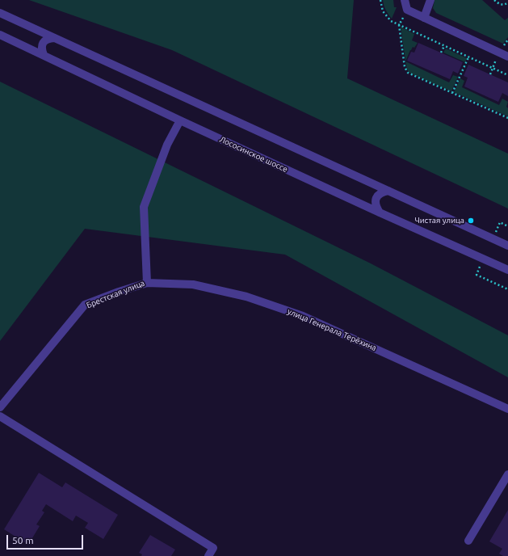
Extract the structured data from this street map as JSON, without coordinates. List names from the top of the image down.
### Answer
{
  "streets": {
    "street": ["Лососинское шоссе", "Брестская улица", "улица Генерала Терёхина"]
  },
  "crossings": [
    ["Лососинское шоссе", "Брестская улица"],
    ["Брестская улица", "улица Генерала Терёхина"]
  ],
  "places": ["Чистая улица"],
  "scale_bar": "50 m"
}
